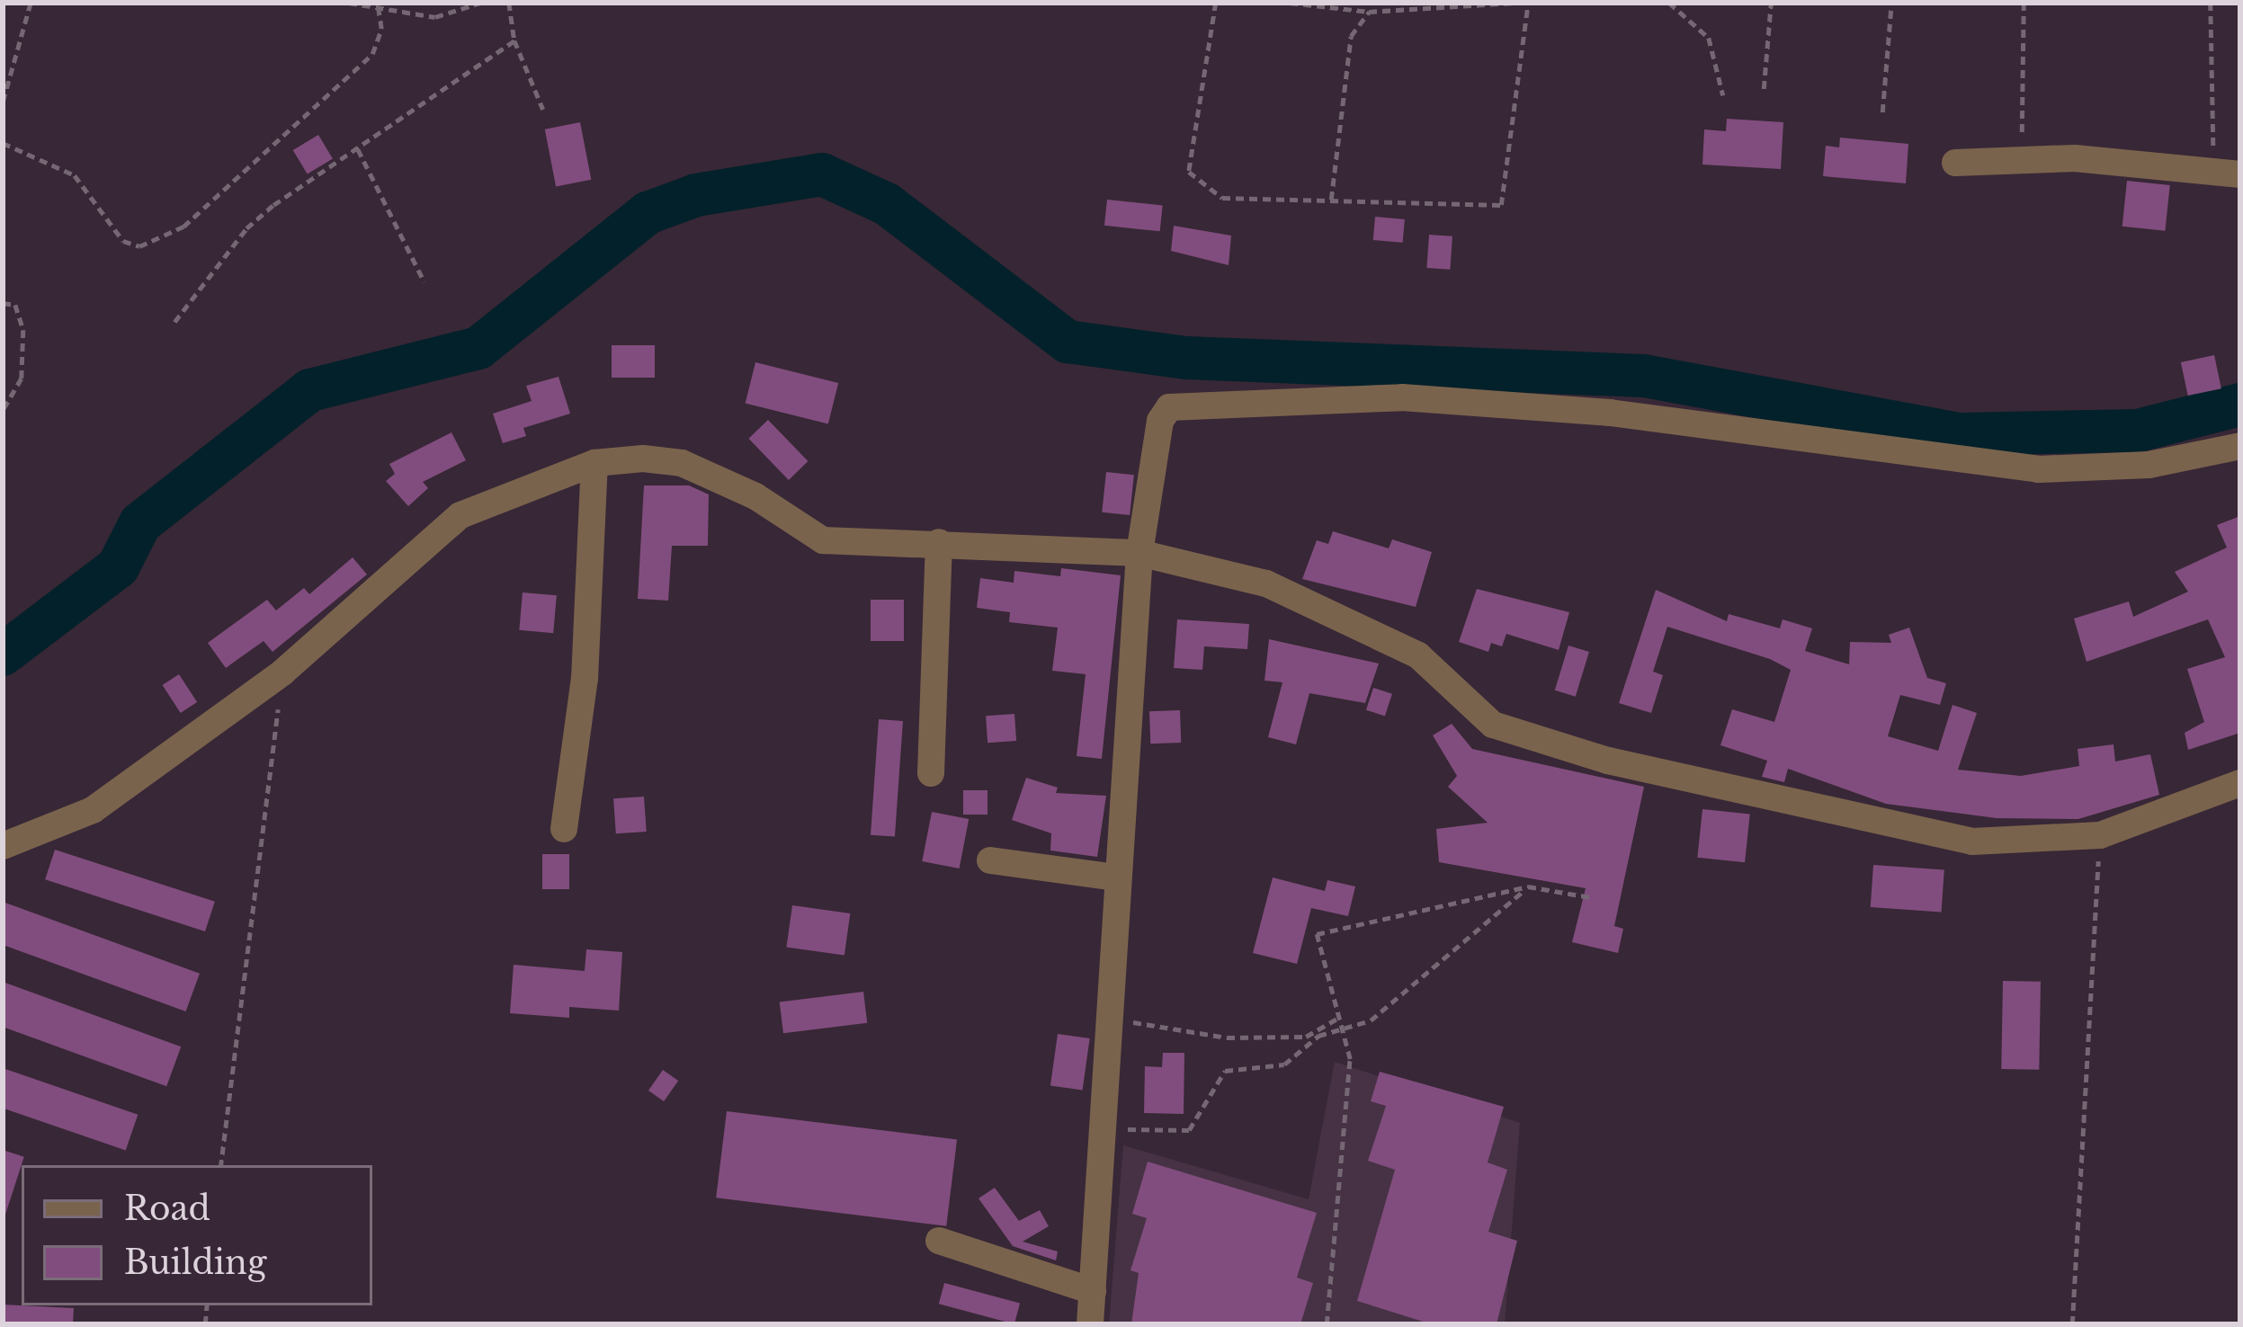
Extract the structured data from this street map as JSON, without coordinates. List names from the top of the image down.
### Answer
{
  "legend": ["Road", "Building"]
}
